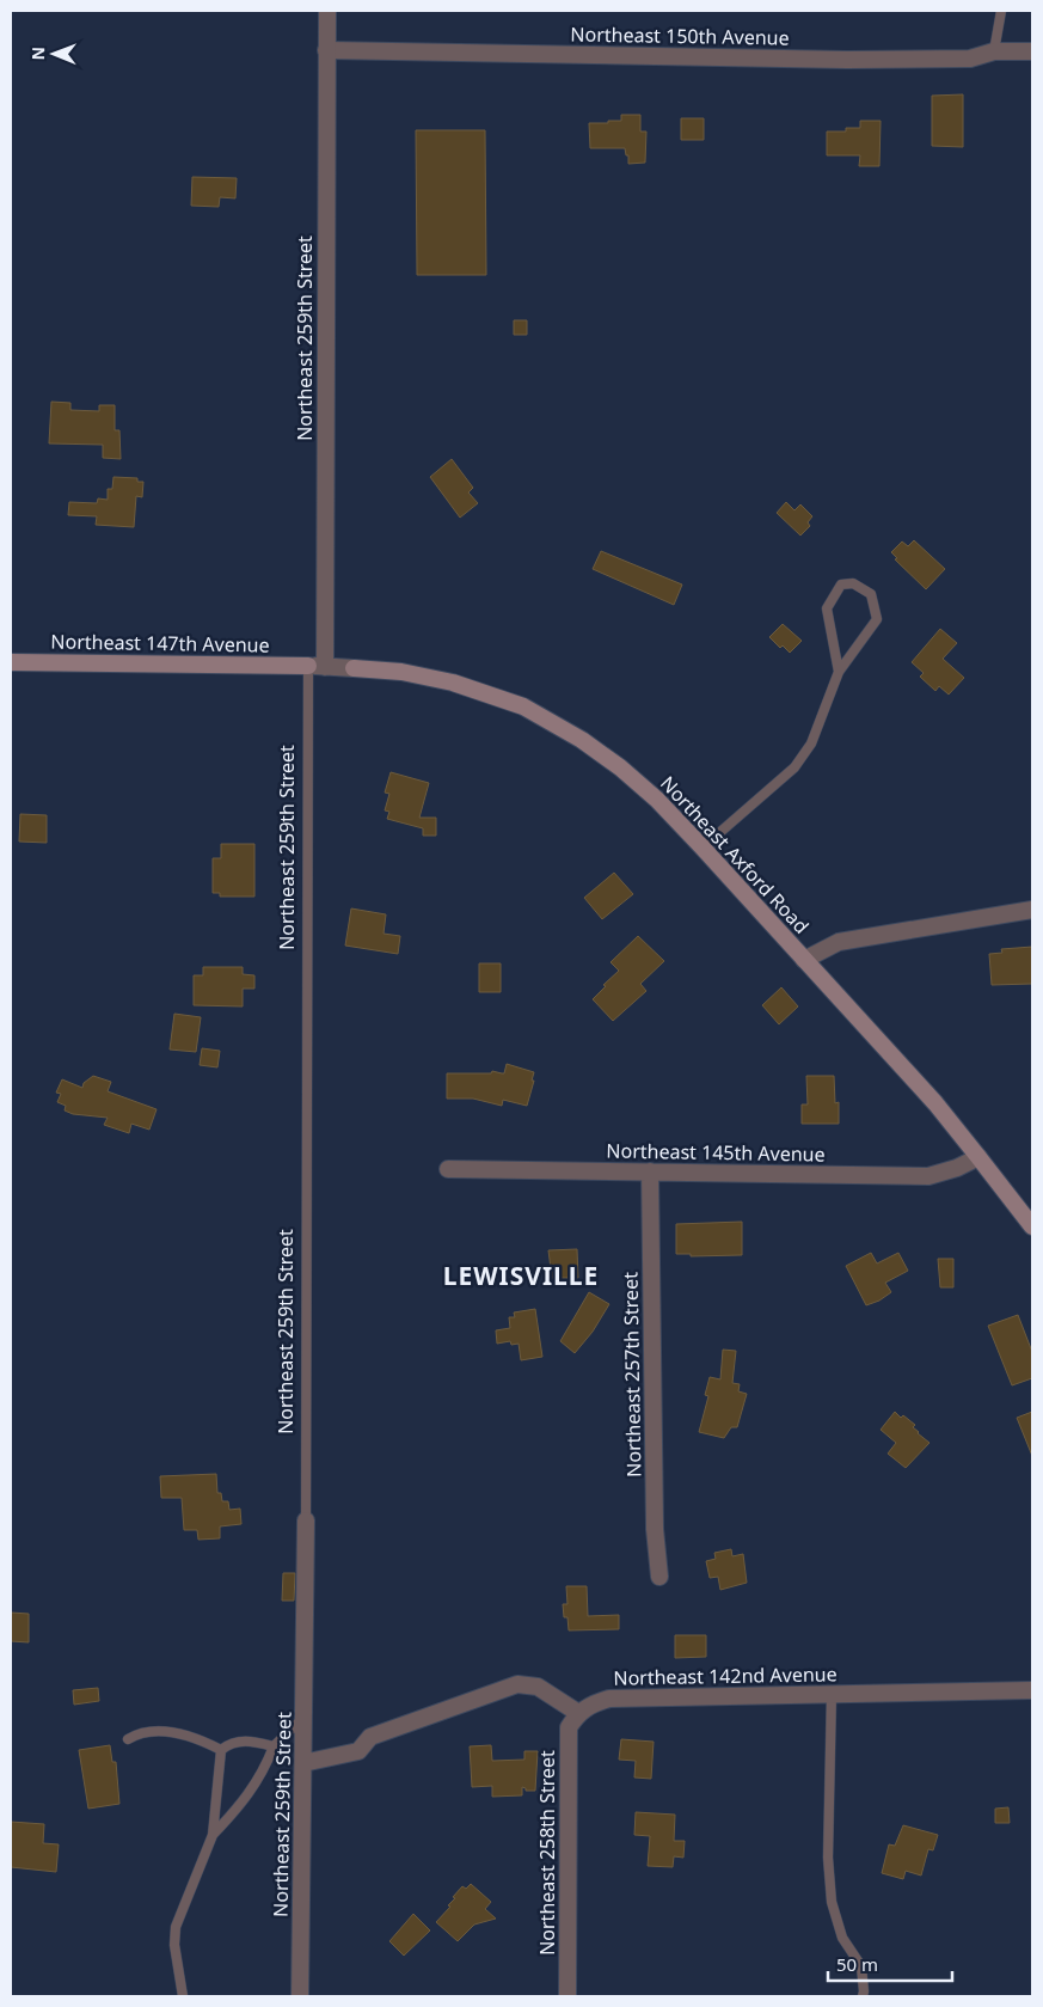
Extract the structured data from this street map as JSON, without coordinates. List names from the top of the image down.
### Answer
{
  "streets": {
    "main road": ["Northeast 147th Avenue", "Northeast Axford Road"],
    "street": [
      "Northeast 150th Avenue",
      "Northeast 259th Street",
      "Northeast 145th Avenue",
      "Northeast 257th Street",
      "Northeast 142nd Avenue",
      "Northeast 258th Street"
    ]
  },
  "crossings": [
    ["Northeast 150th Avenue", "Northeast 259th Street"],
    ["Northeast 259th Street", "Northeast 147th Avenue"],
    ["Northeast 259th Street", "Northeast Axford Road"],
    ["Northeast 147th Avenue", "Northeast Axford Road"],
    ["Northeast Axford Road", "Northeast 145th Avenue"],
    ["Northeast 145th Avenue", "Northeast 257th Street"],
    ["Northeast 142nd Avenue", "Northeast 258th Street"]
  ],
  "districts": ["LEWISVILLE"],
  "scale_bar": "50 m",
  "north": "left"
}
